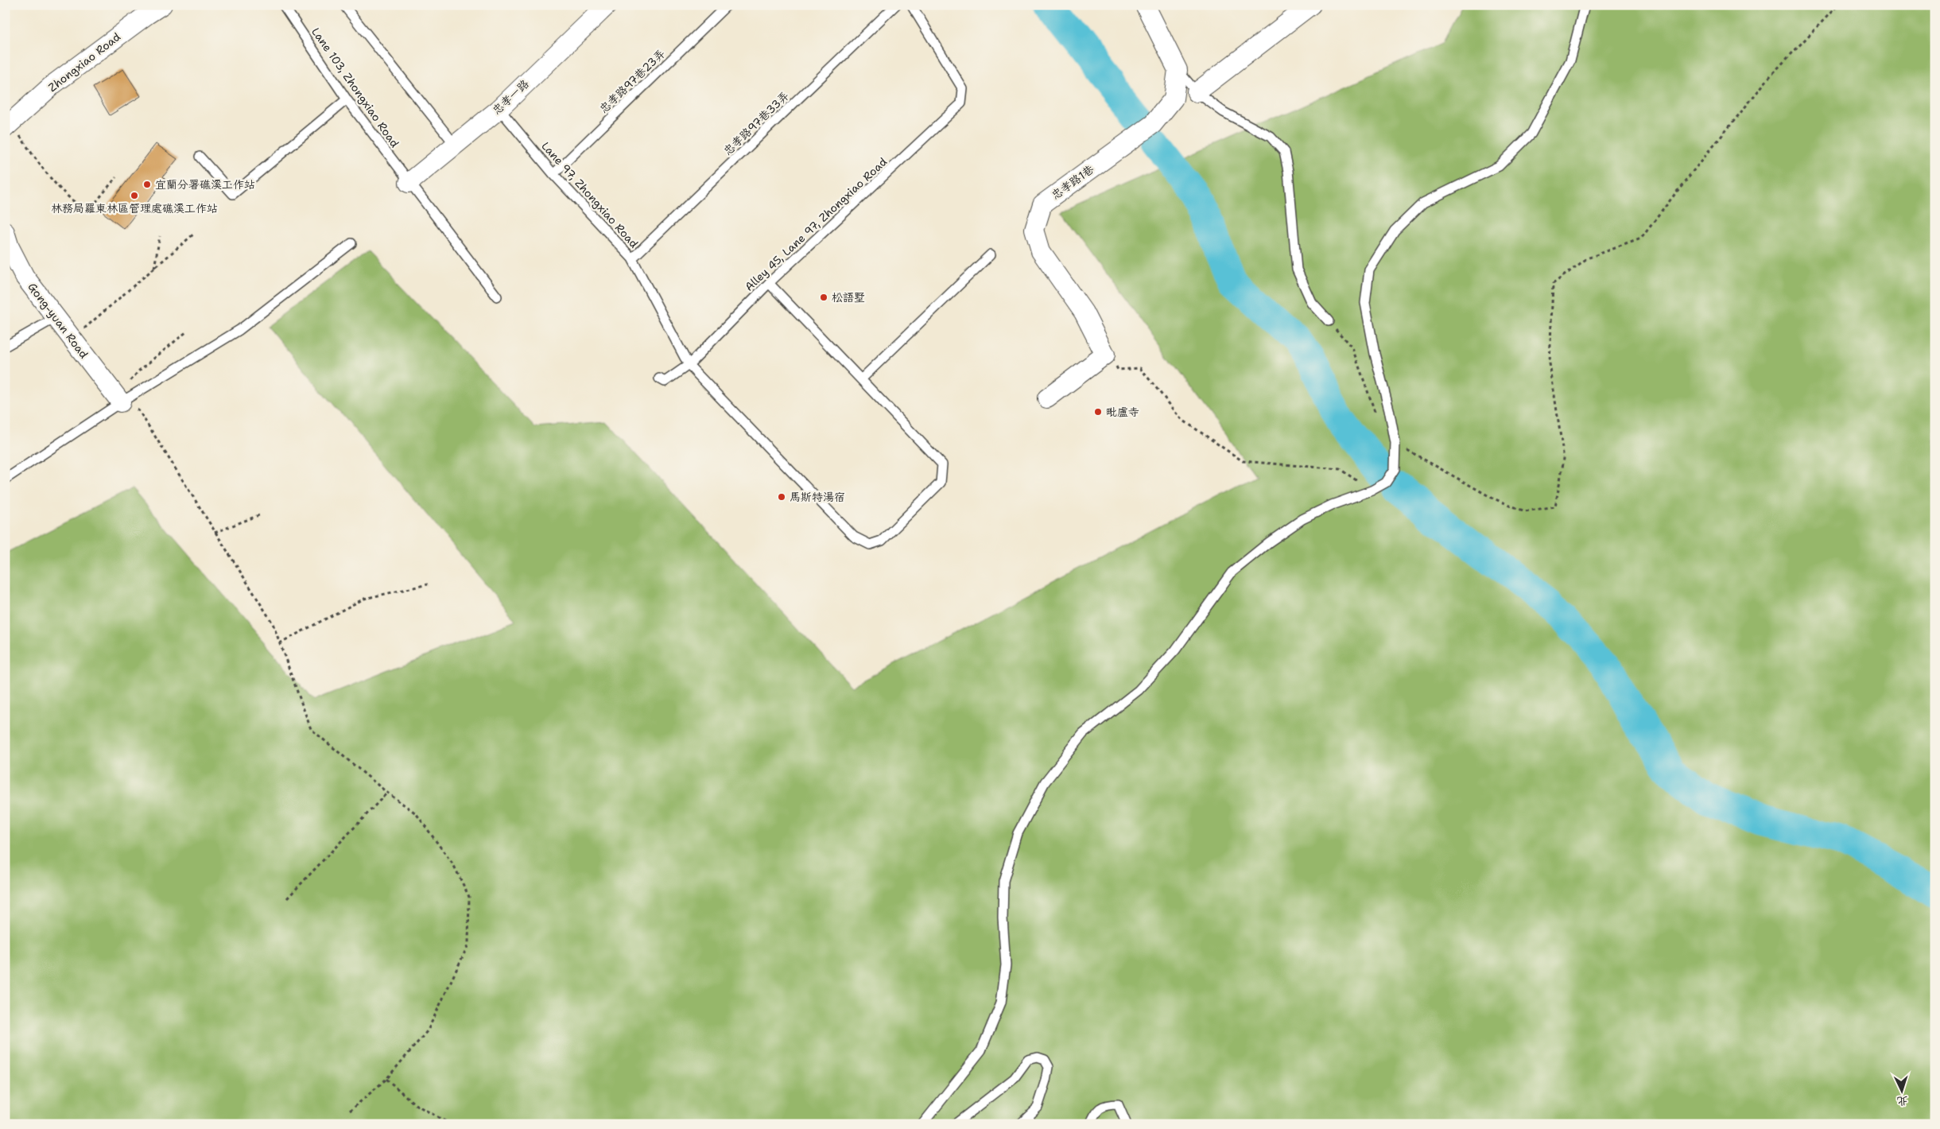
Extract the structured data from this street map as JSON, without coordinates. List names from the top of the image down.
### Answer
{
  "streets": {
    "street": [
      "Zhongxiao Road",
      "忠孝一路",
      "忠孝路1巷",
      "Gong-yuan Road"
    ],
    "lane": [
      "忠孝路97巷23弄",
      "Lane 103, Zhongxiao Road",
      "忠孝路97巷33弄",
      "Lane 97, Zhongxiao Road",
      "Alley 45, Lane 97, Zhongxiao Road"
    ]
  },
  "crossings": [
    ["忠孝路97巷23弄", "Lane 97, Zhongxiao Road"],
    ["Lane 103, Zhongxiao Road", "忠孝一路"],
    ["忠孝一路", "Lane 97, Zhongxiao Road"],
    ["忠孝路97巷33弄", "Lane 97, Zhongxiao Road"],
    ["Lane 97, Zhongxiao Road", "Alley 45, Lane 97, Zhongxiao Road"]
  ],
  "places": [
    "宜蘭分署礁溪工作站",
    "林務局羅東林區管理處礁溪工作站",
    "松語墅",
    "毗盧寺",
    "馬斯特湯宿"
  ],
  "north": "bottom"
}
